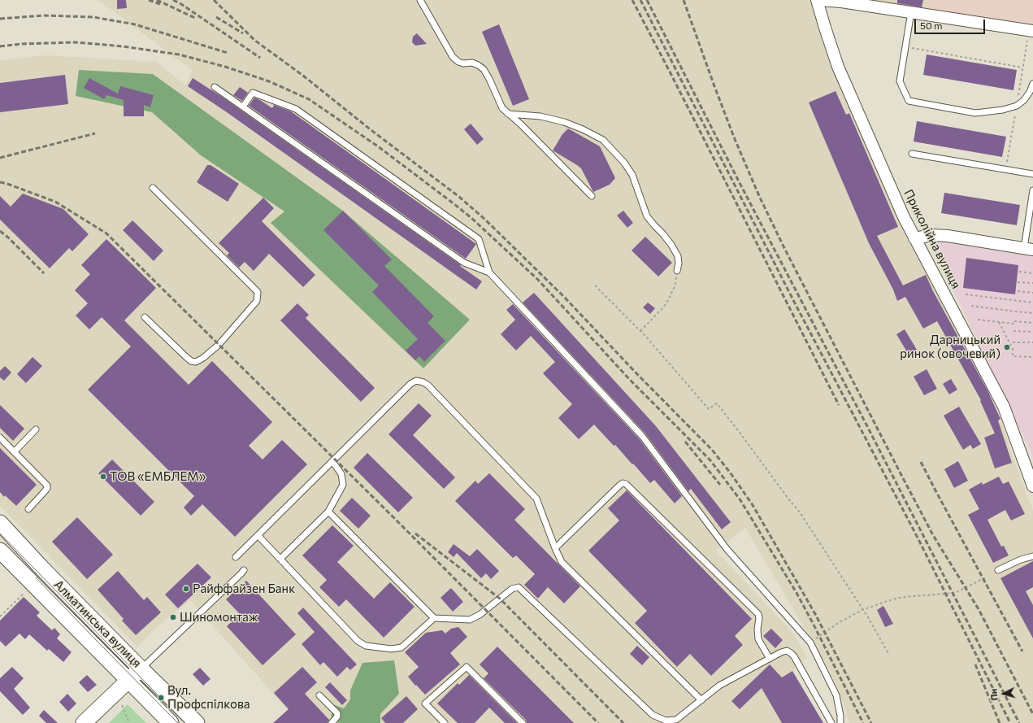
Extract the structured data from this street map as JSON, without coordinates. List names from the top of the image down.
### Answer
{
  "streets": {
    "street": ["Приколійна вулиця", "Алматинська вулиця"]
  },
  "places": [
    "Дарницький ринок (овочевий)",
    "ТОВ «ЕМБЛЕМ»",
    "Райффайзен Банк",
    "Шиномонтаж",
    "Вул. Профспілкова"
  ],
  "scale_bar": "50 m",
  "north": "left"
}
